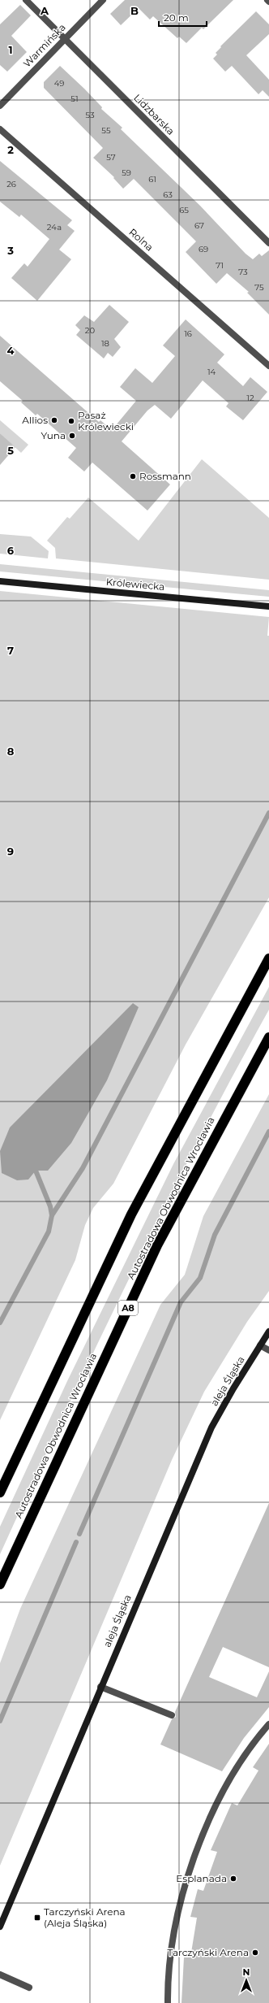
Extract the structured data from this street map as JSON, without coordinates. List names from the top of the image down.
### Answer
{
  "streets": {
    "highway": ["Autostradowa Obwodnica Wrocławia", "A8"],
    "street": [
      "Warmińska",
      "Lidzbarska",
      "Rolna",
      "Królewiecka",
      "aleja Śląska"
    ]
  },
  "crossings": [
    ["Warmińska", "Lidzbarska"]
  ],
  "places": {
    "other": [
      "Allios",
      "Pasaż Królewiecki",
      "Yuna",
      "Rossmann",
      "Esplanada",
      "Tarczyński Arena"
    ],
    "transit": ["Tarczyński Arena (Aleja Śląska)"]
  },
  "house_numbers": [
    "49",
    "51",
    "53",
    "55",
    "57",
    "59",
    "61",
    "26",
    "63",
    "65",
    "67",
    "24a",
    "69",
    "71",
    "73",
    "75",
    "20",
    "16",
    "18",
    "14",
    "12"
  ],
  "scale_bar": "20 m",
  "north": "top",
  "grid": {
    "columns": ["A", "B"],
    "rows": [
      "1",
      "2",
      "3",
      "4",
      "5",
      "6",
      "7",
      "8",
      "9"
    ]
  }
}
